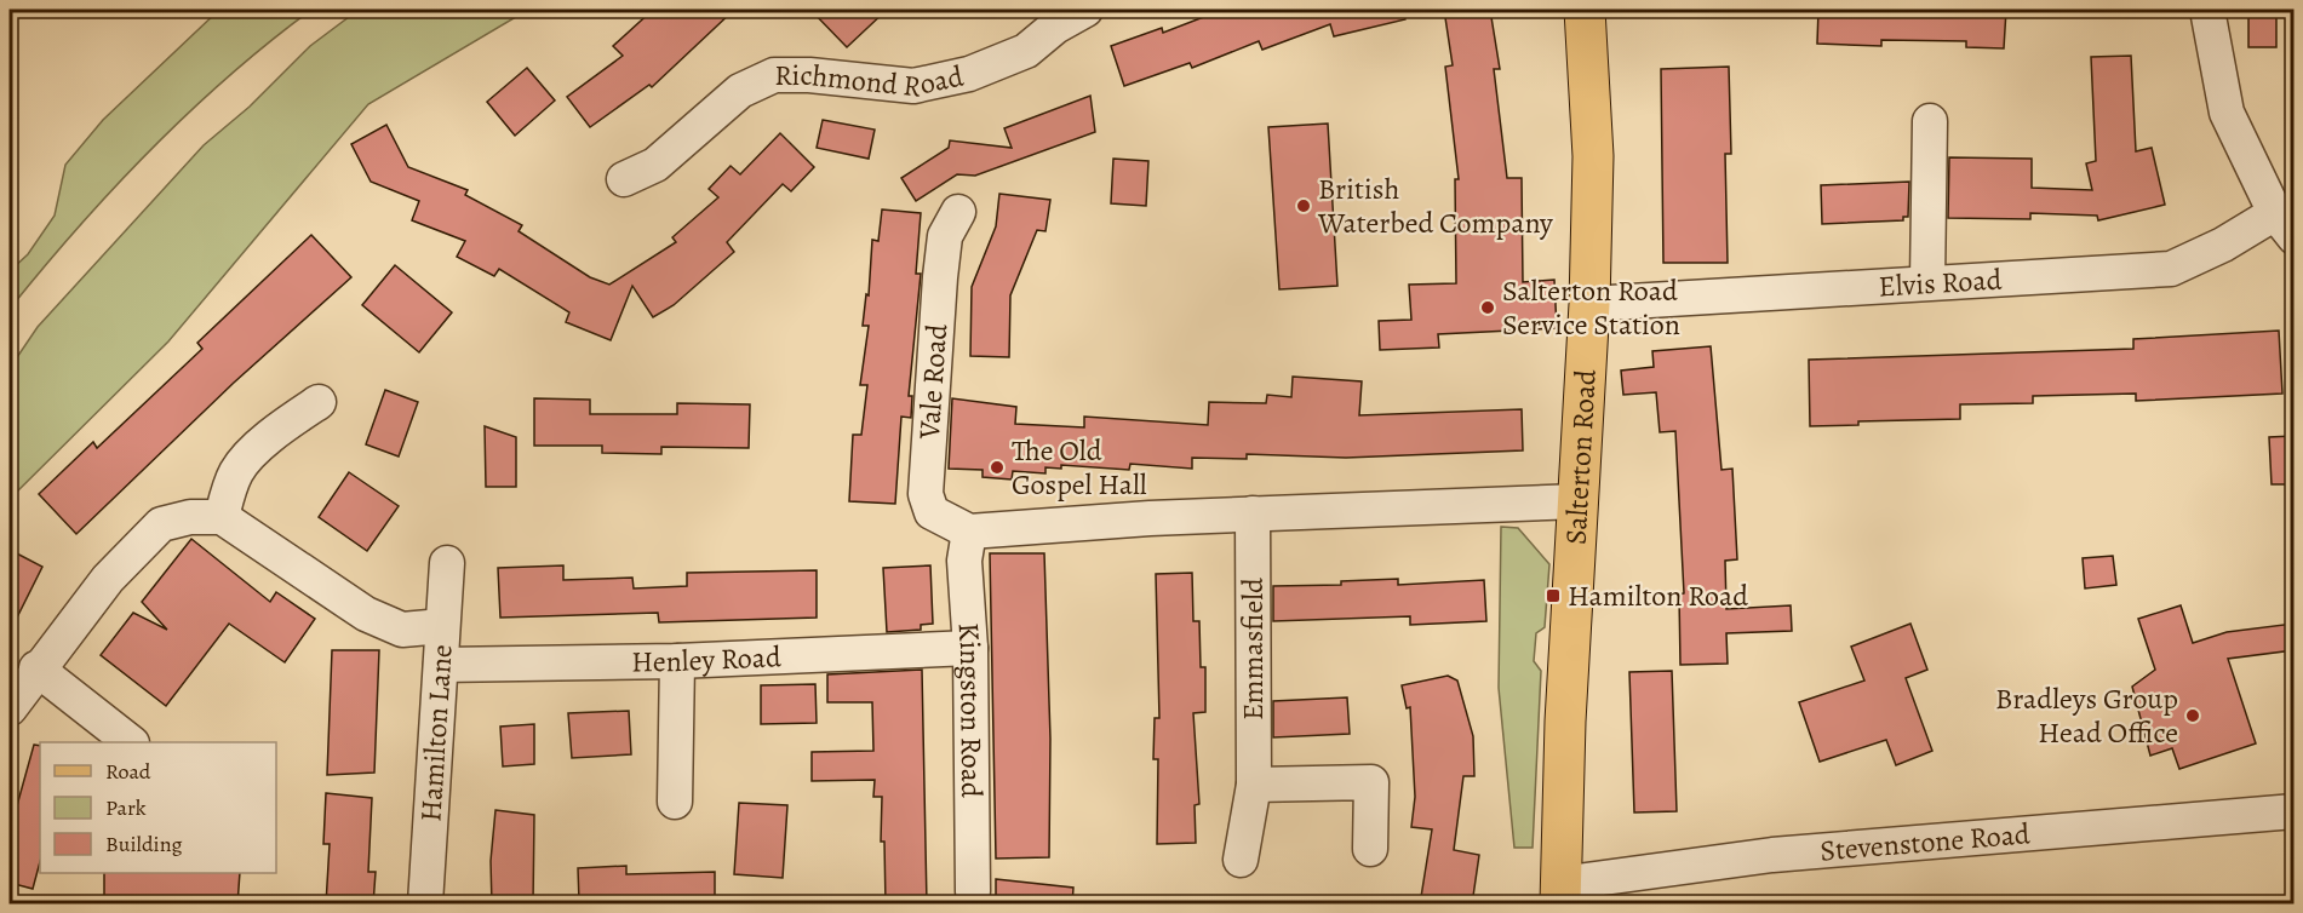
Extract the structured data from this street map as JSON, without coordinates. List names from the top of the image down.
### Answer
{
  "streets": {
    "main road": ["Salterton Road"],
    "street": [
      "Richmond Road",
      "Elvis Road",
      "Vale Road",
      "Emmasfield",
      "Henley Road",
      "Kingston Road",
      "Hamilton Lane",
      "Stevenstone Road"
    ]
  },
  "crossings": [
    ["Elvis Road", "Salterton Road"],
    ["Vale Road", "Kingston Road"],
    ["Salterton Road", "Stevenstone Road"],
    ["Henley Road", "Kingston Road"],
    ["Henley Road", "Hamilton Lane"]
  ],
  "places": {
    "other": [
      "British Waterbed Company",
      "Salterton Road Service Station",
      "The Old Gospel Hall",
      "Bradleys Group Head Office"
    ],
    "transit": ["Hamilton Road"]
  },
  "legend": ["Road", "Park", "Building"]
}
